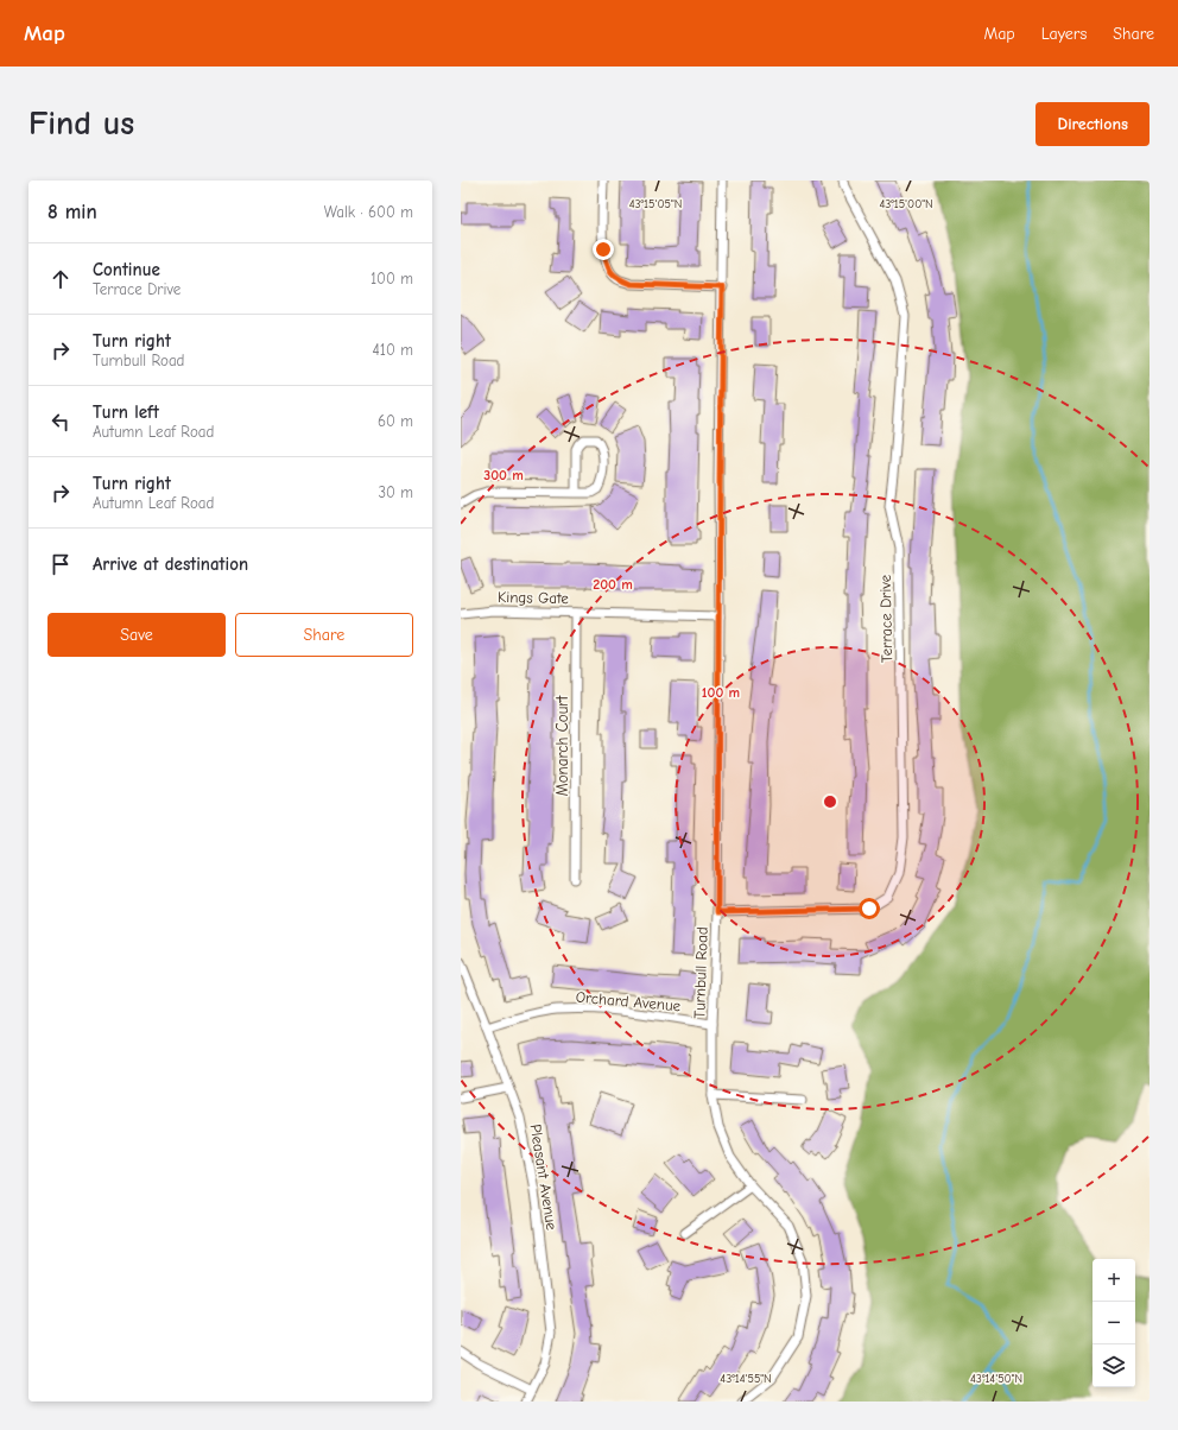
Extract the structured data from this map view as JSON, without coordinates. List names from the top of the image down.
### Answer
{
  "streets": {
    "street": [
      "Kings Gate",
      "Terrace Drive",
      "Monarch Court",
      "Turnbull Road",
      "Orchard Avenue",
      "Pleasant Avenue"
    ]
  },
  "crossings": [
    ["Kings Gate", "Monarch Court"],
    ["Kings Gate", "Turnbull Road"],
    ["Terrace Drive", "Turnbull Road"],
    ["Turnbull Road", "Orchard Avenue"],
    ["Orchard Avenue", "Pleasant Avenue"]
  ],
  "page": {
    "header": "Map",
    "nav": ["Map", "Layers", "Share"],
    "buttons": [
      "Directions",
      ["Save", "Share"]
    ],
    "title": "Find us",
    "heading": ["8 min", "Walk · 600 m"],
    "list": [
      ["Continue", "Terrace Drive", "100 m"],
      ["Turn right", "Turnbull Road", "410 m"],
      ["Turn left", "Autumn Leaf Road", "60 m"],
      ["Turn right", "Autumn Leaf Road", "30 m"],
      "Arrive at destination"
    ],
    "map_buttons": ["+", "−"]
  },
  "coordinates": [
    "43°15'05\"N",
    "43°15'00\"N",
    "43°14'55\"N",
    "43°14'50\"N"
  ],
  "rings": ["300 m", "200 m", "100 m"]
}
